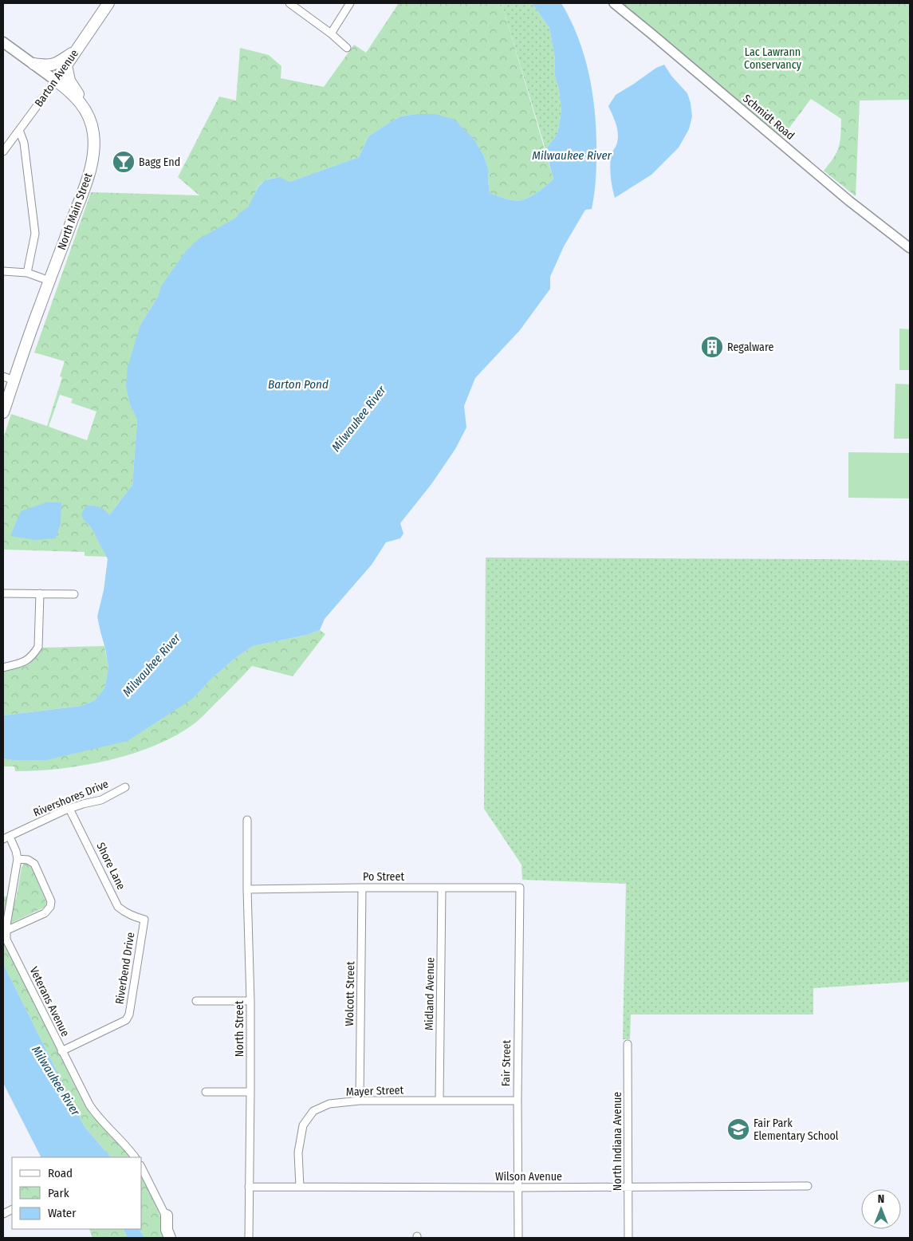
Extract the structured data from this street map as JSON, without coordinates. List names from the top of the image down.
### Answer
{
  "streets": {
    "main road": ["Barton Avenue", "North Main Street"],
    "street": [
      "Schmidt Road",
      "Rivershores Drive",
      "Shore Lane",
      "Po Street",
      "Riverbend Drive",
      "Wolcott Street",
      "Midland Avenue",
      "Veterans Avenue",
      "North Street",
      "Fair Street",
      "Mayer Street",
      "North Indiana Avenue",
      "Wilson Avenue"
    ]
  },
  "crossings": [
    ["Barton Avenue", "North Main Street"],
    ["Rivershores Drive", "Shore Lane"],
    ["Rivershores Drive", "Veterans Avenue"],
    ["Shore Lane", "Riverbend Drive"],
    ["Po Street", "Wolcott Street"],
    ["Po Street", "Midland Avenue"],
    ["Po Street", "North Street"],
    ["Po Street", "Fair Street"],
    ["Riverbend Drive", "Veterans Avenue"],
    ["Wolcott Street", "Mayer Street"],
    ["Midland Avenue", "Mayer Street"],
    ["North Street", "Wilson Avenue"],
    ["Fair Street", "Mayer Street"],
    ["Fair Street", "Wilson Avenue"],
    ["Mayer Street", "Wilson Avenue"],
    ["North Indiana Avenue", "Wilson Avenue"]
  ],
  "water": ["Milwaukee River", "Barton Pond"],
  "parks": ["Lac Lawrann Conservancy"],
  "places": {
    "bar": ["Bagg End"],
    "building": ["Regalware"],
    "school or university": ["Fair Park Elementary School"]
  },
  "legend": ["Road", "Park", "Water"],
  "north": "top"
}
